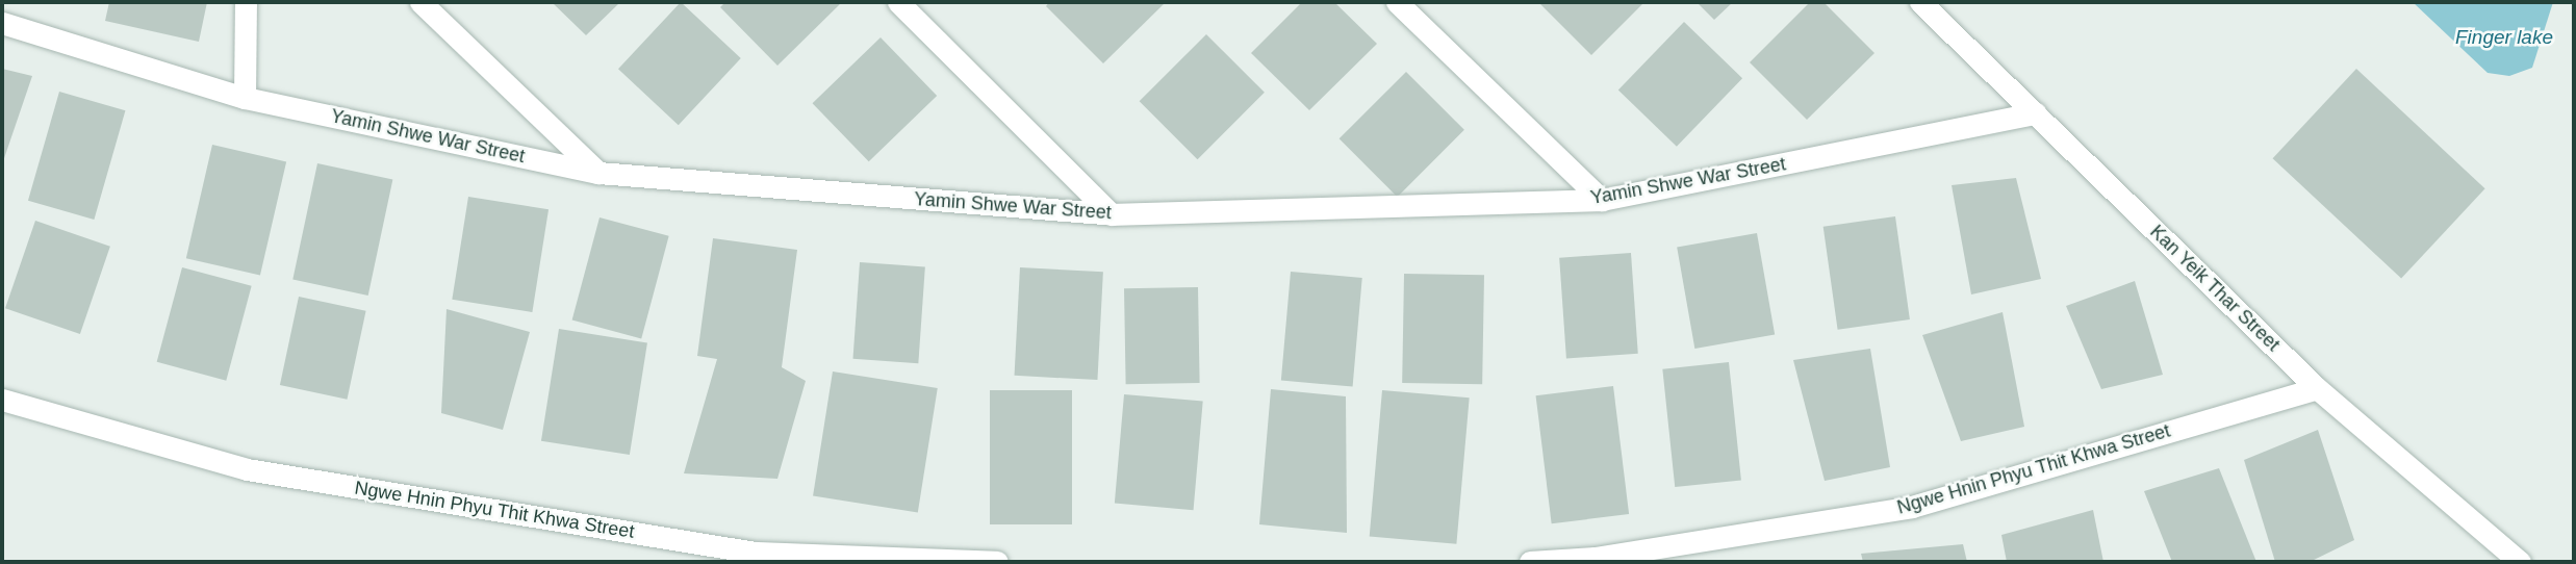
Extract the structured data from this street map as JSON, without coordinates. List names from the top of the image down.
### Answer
{
  "streets": {
    "street": ["Yamin Shwe War Street", "Kan Yeik Thar Street", "Ngwe Hnin Phyu Thit Khwa Street"]
  },
  "crossings": [
    ["Yamin Shwe War Street", "Kan Yeik Thar Street"],
    ["Kan Yeik Thar Street", "Ngwe Hnin Phyu Thit Khwa Street"]
  ],
  "water": ["Finger lake"]
}
